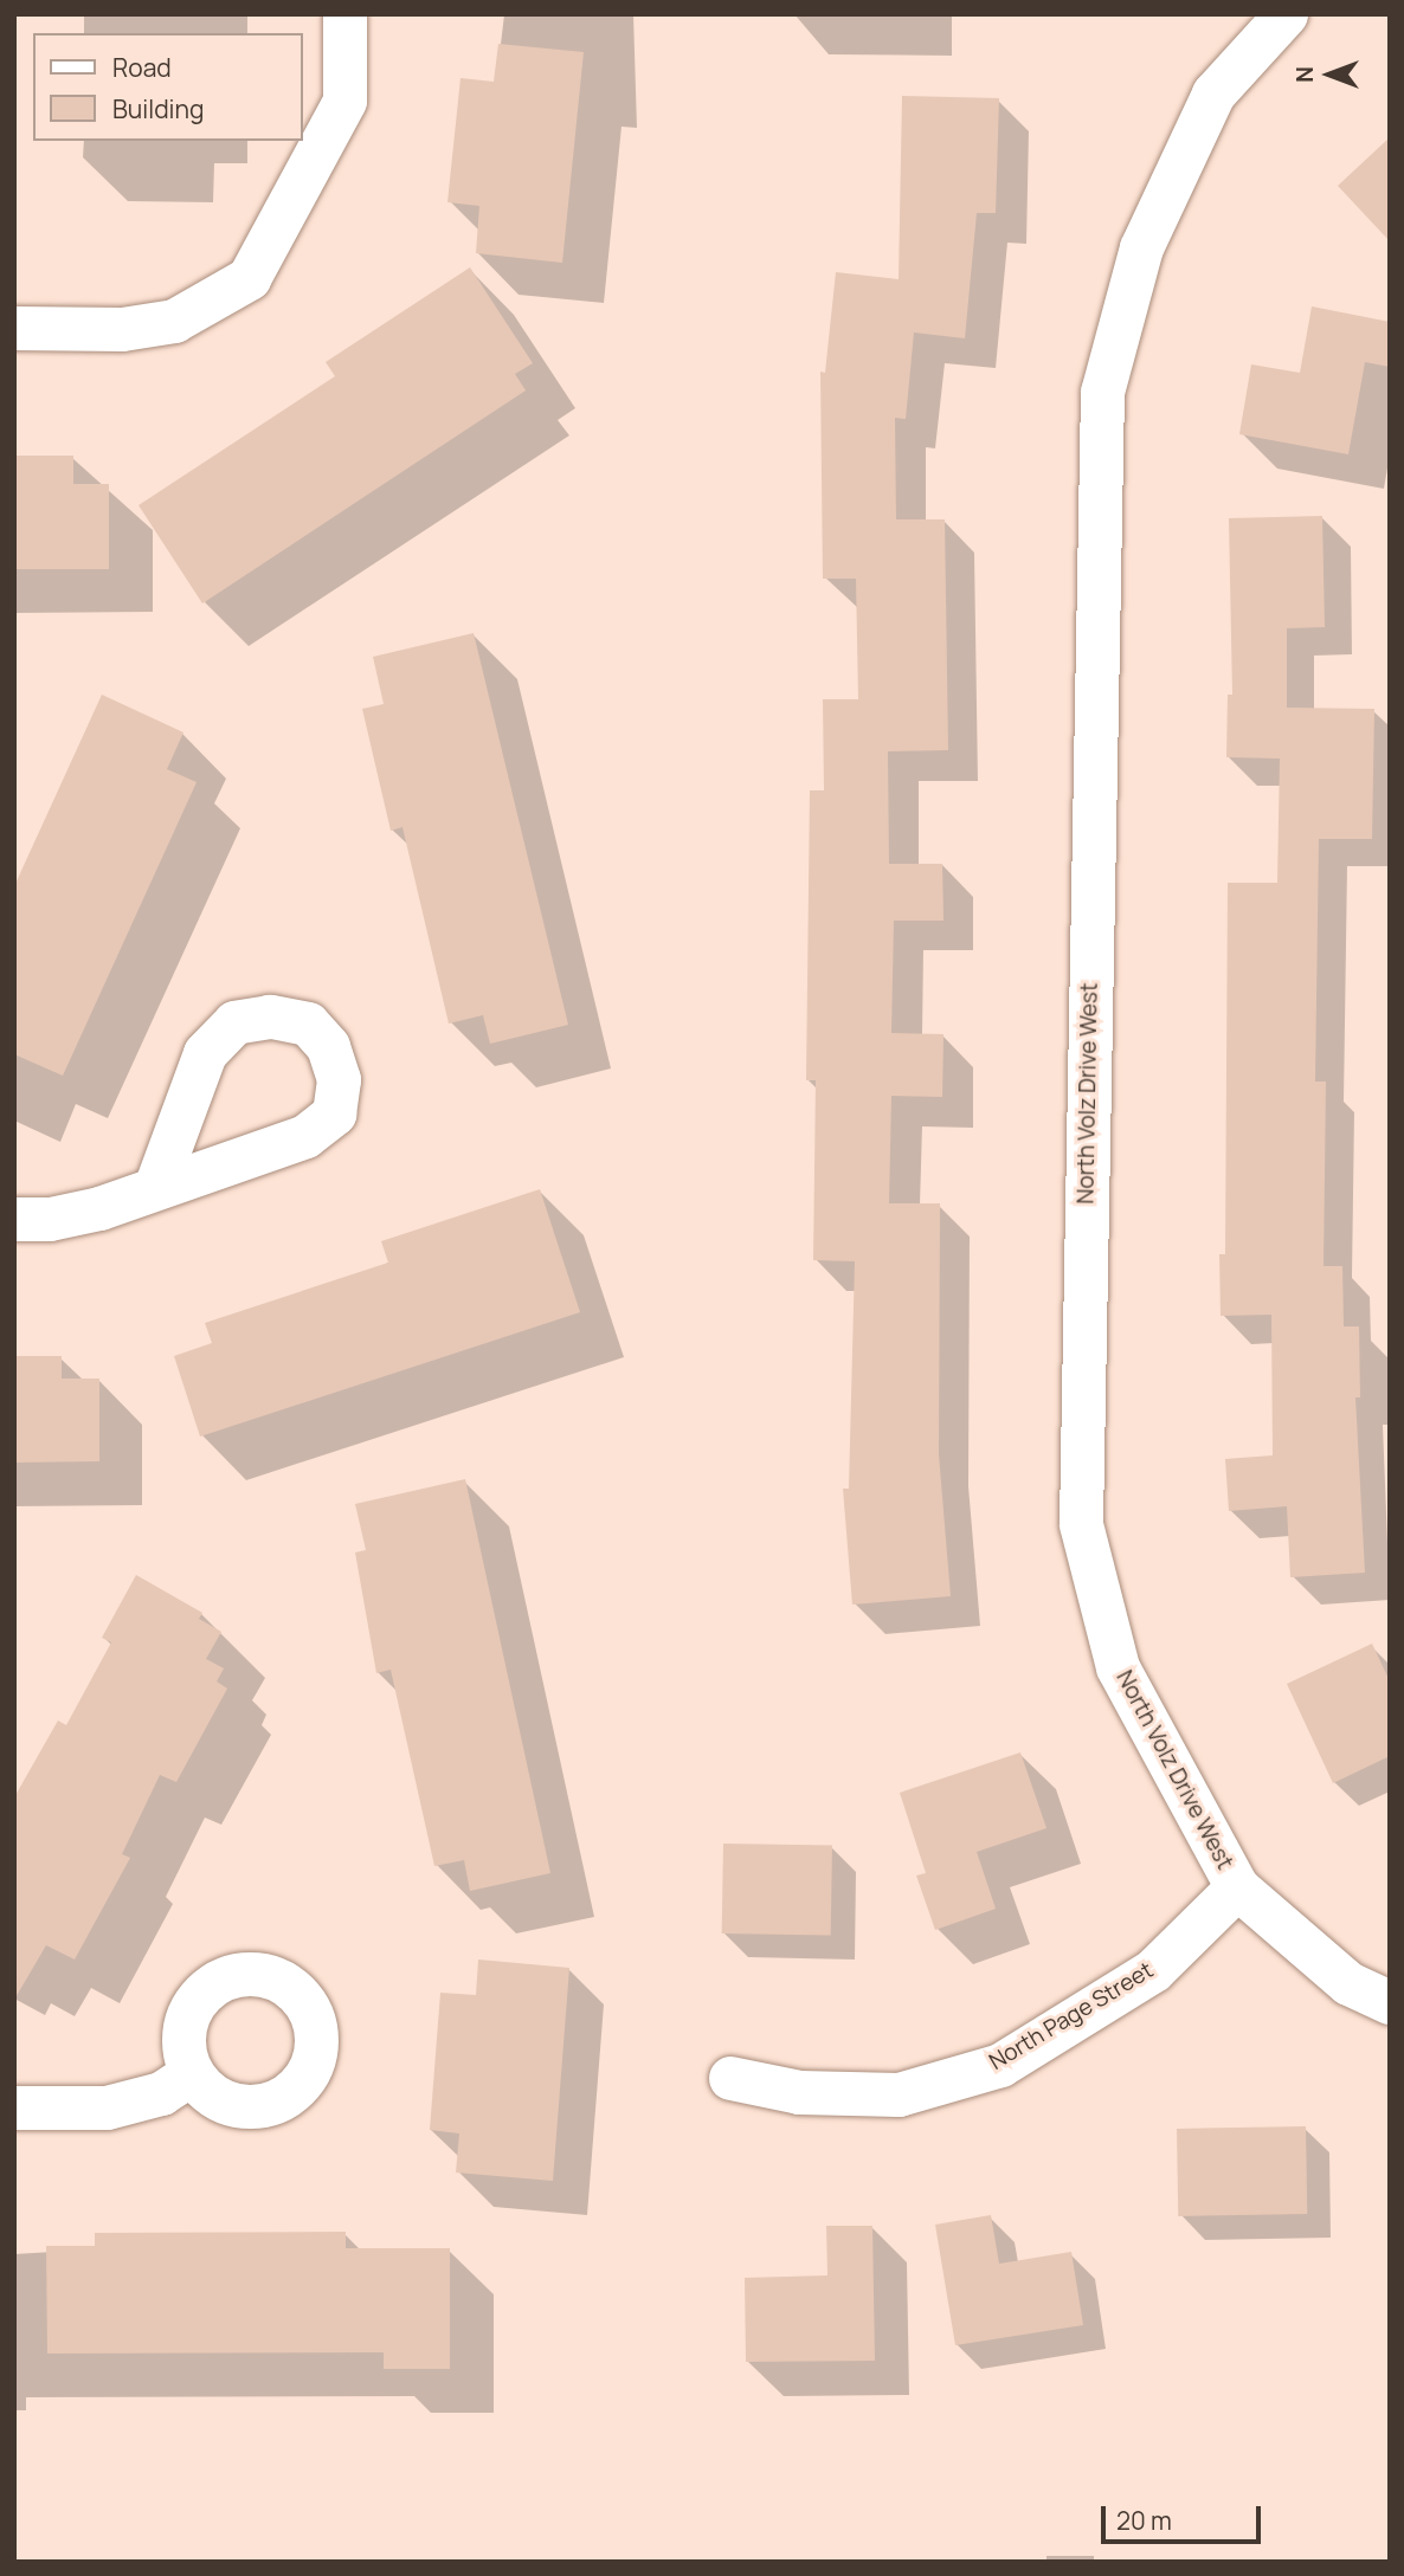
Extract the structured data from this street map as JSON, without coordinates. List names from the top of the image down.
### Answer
{
  "streets": {
    "street": ["North Volz Drive West", "North Page Street"]
  },
  "crossings": [
    ["North Volz Drive West", "North Page Street"]
  ],
  "legend": ["Road", "Building"],
  "scale_bar": "20 m",
  "north": "left"
}
